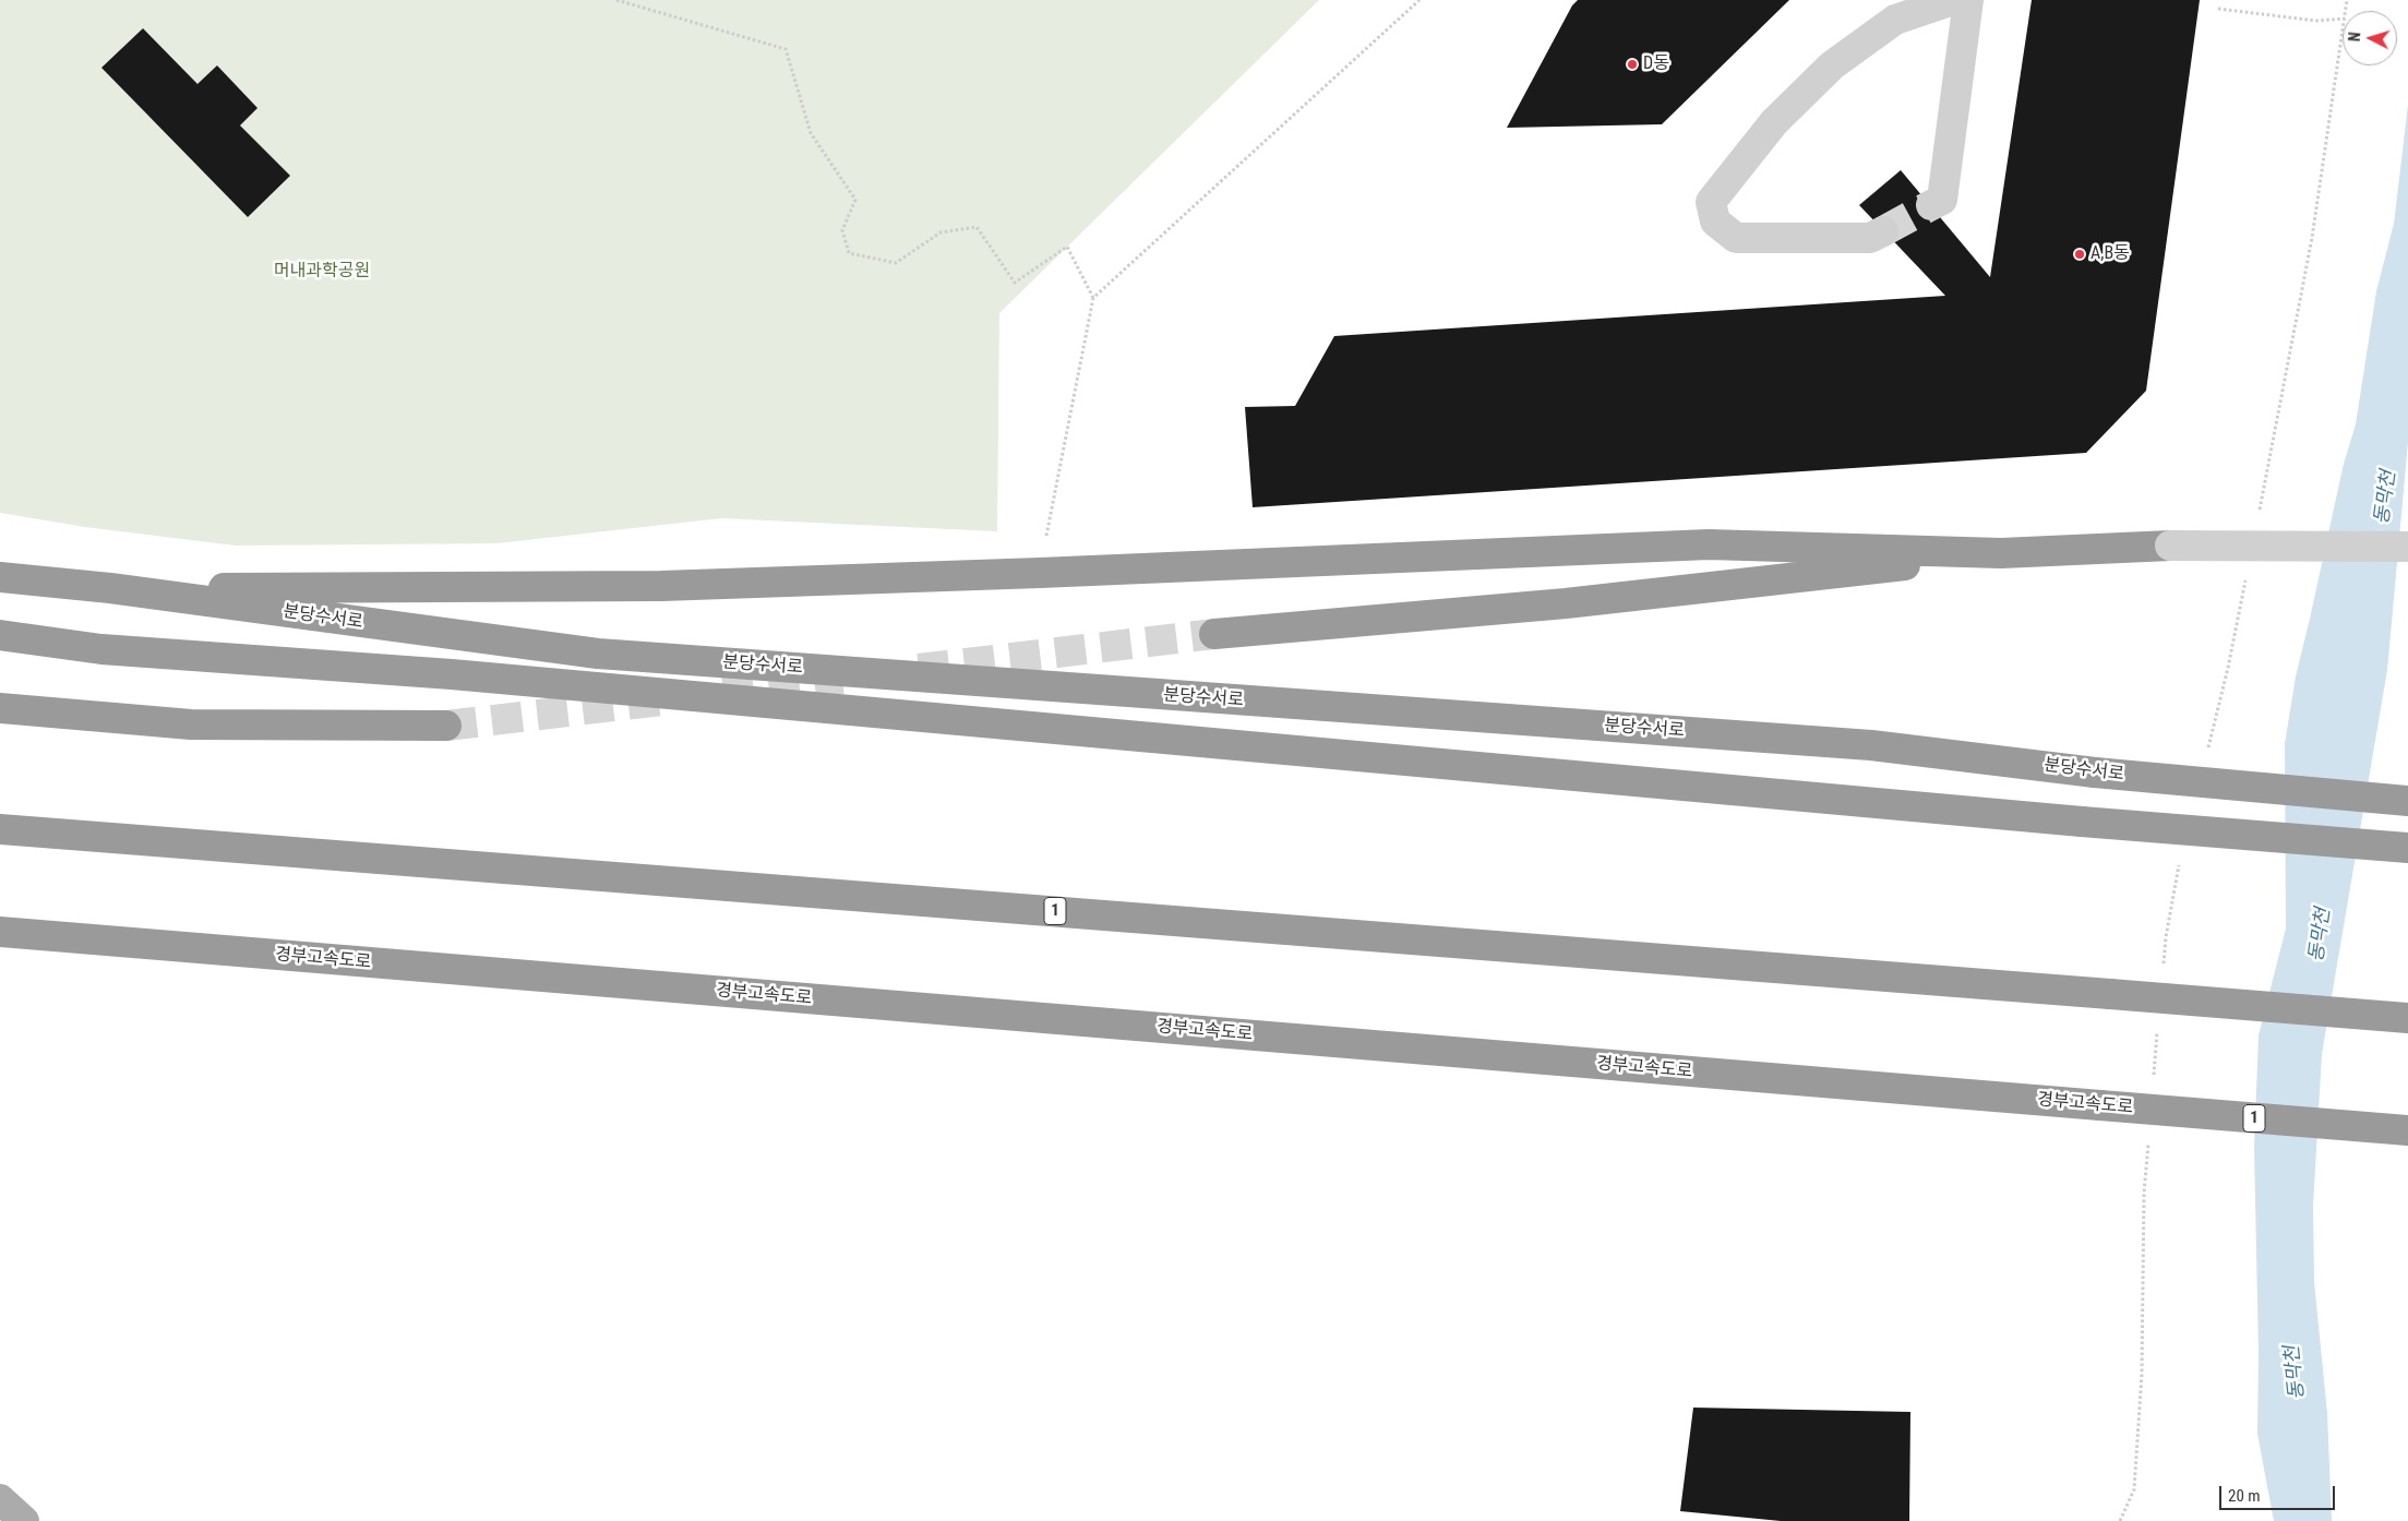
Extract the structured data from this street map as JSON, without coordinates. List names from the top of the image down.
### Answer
{
  "streets": {
    "highway": ["분당수서로", "1", "경부고속도로"]
  },
  "water": ["동막천"],
  "parks": ["머내과학공원"],
  "places": ["D동", "A,B동"],
  "scale_bar": "20 m",
  "north": "left"
}
